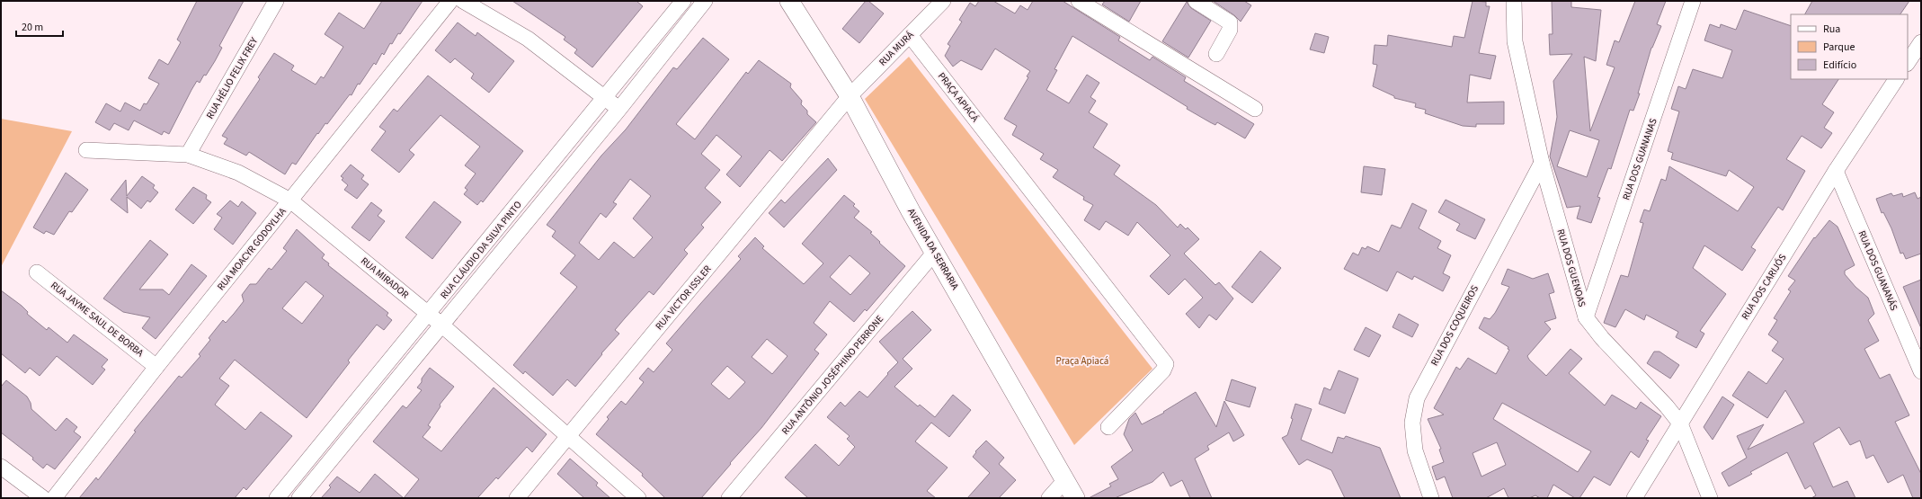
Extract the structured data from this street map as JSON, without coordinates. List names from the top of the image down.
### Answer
{
  "streets": {
    "main road": ["AVENIDA DA SERRARIA"],
    "street": [
      "RUA MURÁ",
      "RUA HÉLIO FELIX FREY",
      "PRAÇA APIACÁ",
      "RUA DOS GUANANAS",
      "RUA MOACYR GODOYLHA",
      "RUA CLÁUDIO DA SILVA PINTO",
      "RUA DOS GUENOAS",
      "RUA DOS GUANANÁS",
      "RUA MIRADOR",
      "RUA DOS CARIJÓS",
      "RUA VICTOR ISSLER",
      "RUA JAYME SAUL DE BORBA",
      "RUA DOS COQUEIROS",
      "RUA ANTÔNIO JOSÉPHINO PERRONE"
    ]
  },
  "crossings": [
    ["RUA MURÁ", "PRAÇA APIACÁ"],
    ["RUA MURÁ", "AVENIDA DA SERRARIA"],
    ["RUA MURÁ", "RUA VICTOR ISSLER"],
    ["RUA HÉLIO FELIX FREY", "RUA MIRADOR"],
    ["RUA DOS GUANANAS", "RUA DOS GUENOAS"],
    ["RUA MOACYR GODOYLHA", "RUA MIRADOR"],
    ["RUA MOACYR GODOYLHA", "RUA JAYME SAUL DE BORBA"],
    ["AVENIDA DA SERRARIA", "RUA VICTOR ISSLER"],
    ["AVENIDA DA SERRARIA", "RUA ANTÔNIO JOSÉPHINO PERRONE"],
    ["RUA CLÁUDIO DA SILVA PINTO", "RUA MIRADOR"],
    ["RUA DOS GUENOAS", "RUA DOS CARIJÓS"],
    ["RUA DOS GUENOAS", "RUA DOS COQUEIROS"],
    ["RUA DOS GUANANÁS", "RUA DOS CARIJÓS"],
    ["RUA MIRADOR", "RUA VICTOR ISSLER"]
  ],
  "parks": ["Praça Apiacá"],
  "legend": ["Rua", "Parque", "Edifício"],
  "scale_bar": "20 m"
}
